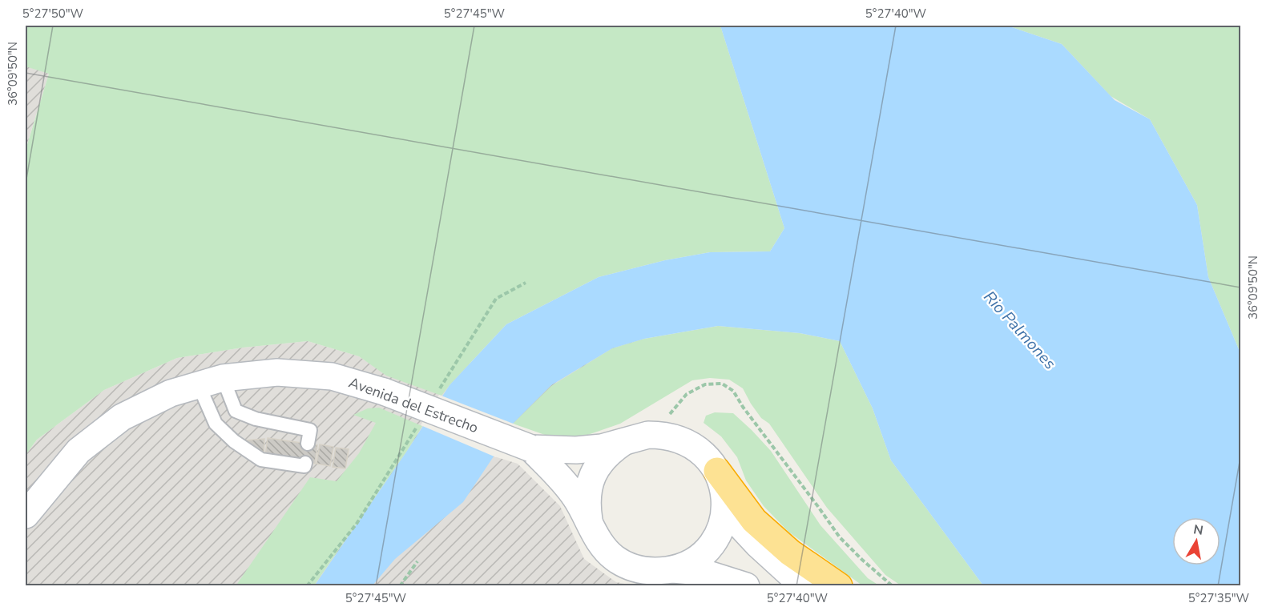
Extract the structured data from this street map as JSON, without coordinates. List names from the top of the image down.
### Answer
{
  "streets": {
    "street": ["Avenida del Estrecho"]
  },
  "water": ["Rio Palmones"],
  "north": "top",
  "coordinates": [
    "5°27'50\"W",
    "5°27'45\"W",
    "5°27'40\"W",
    "36°09'50\"N",
    "5°27'35\"W"
  ]
}
